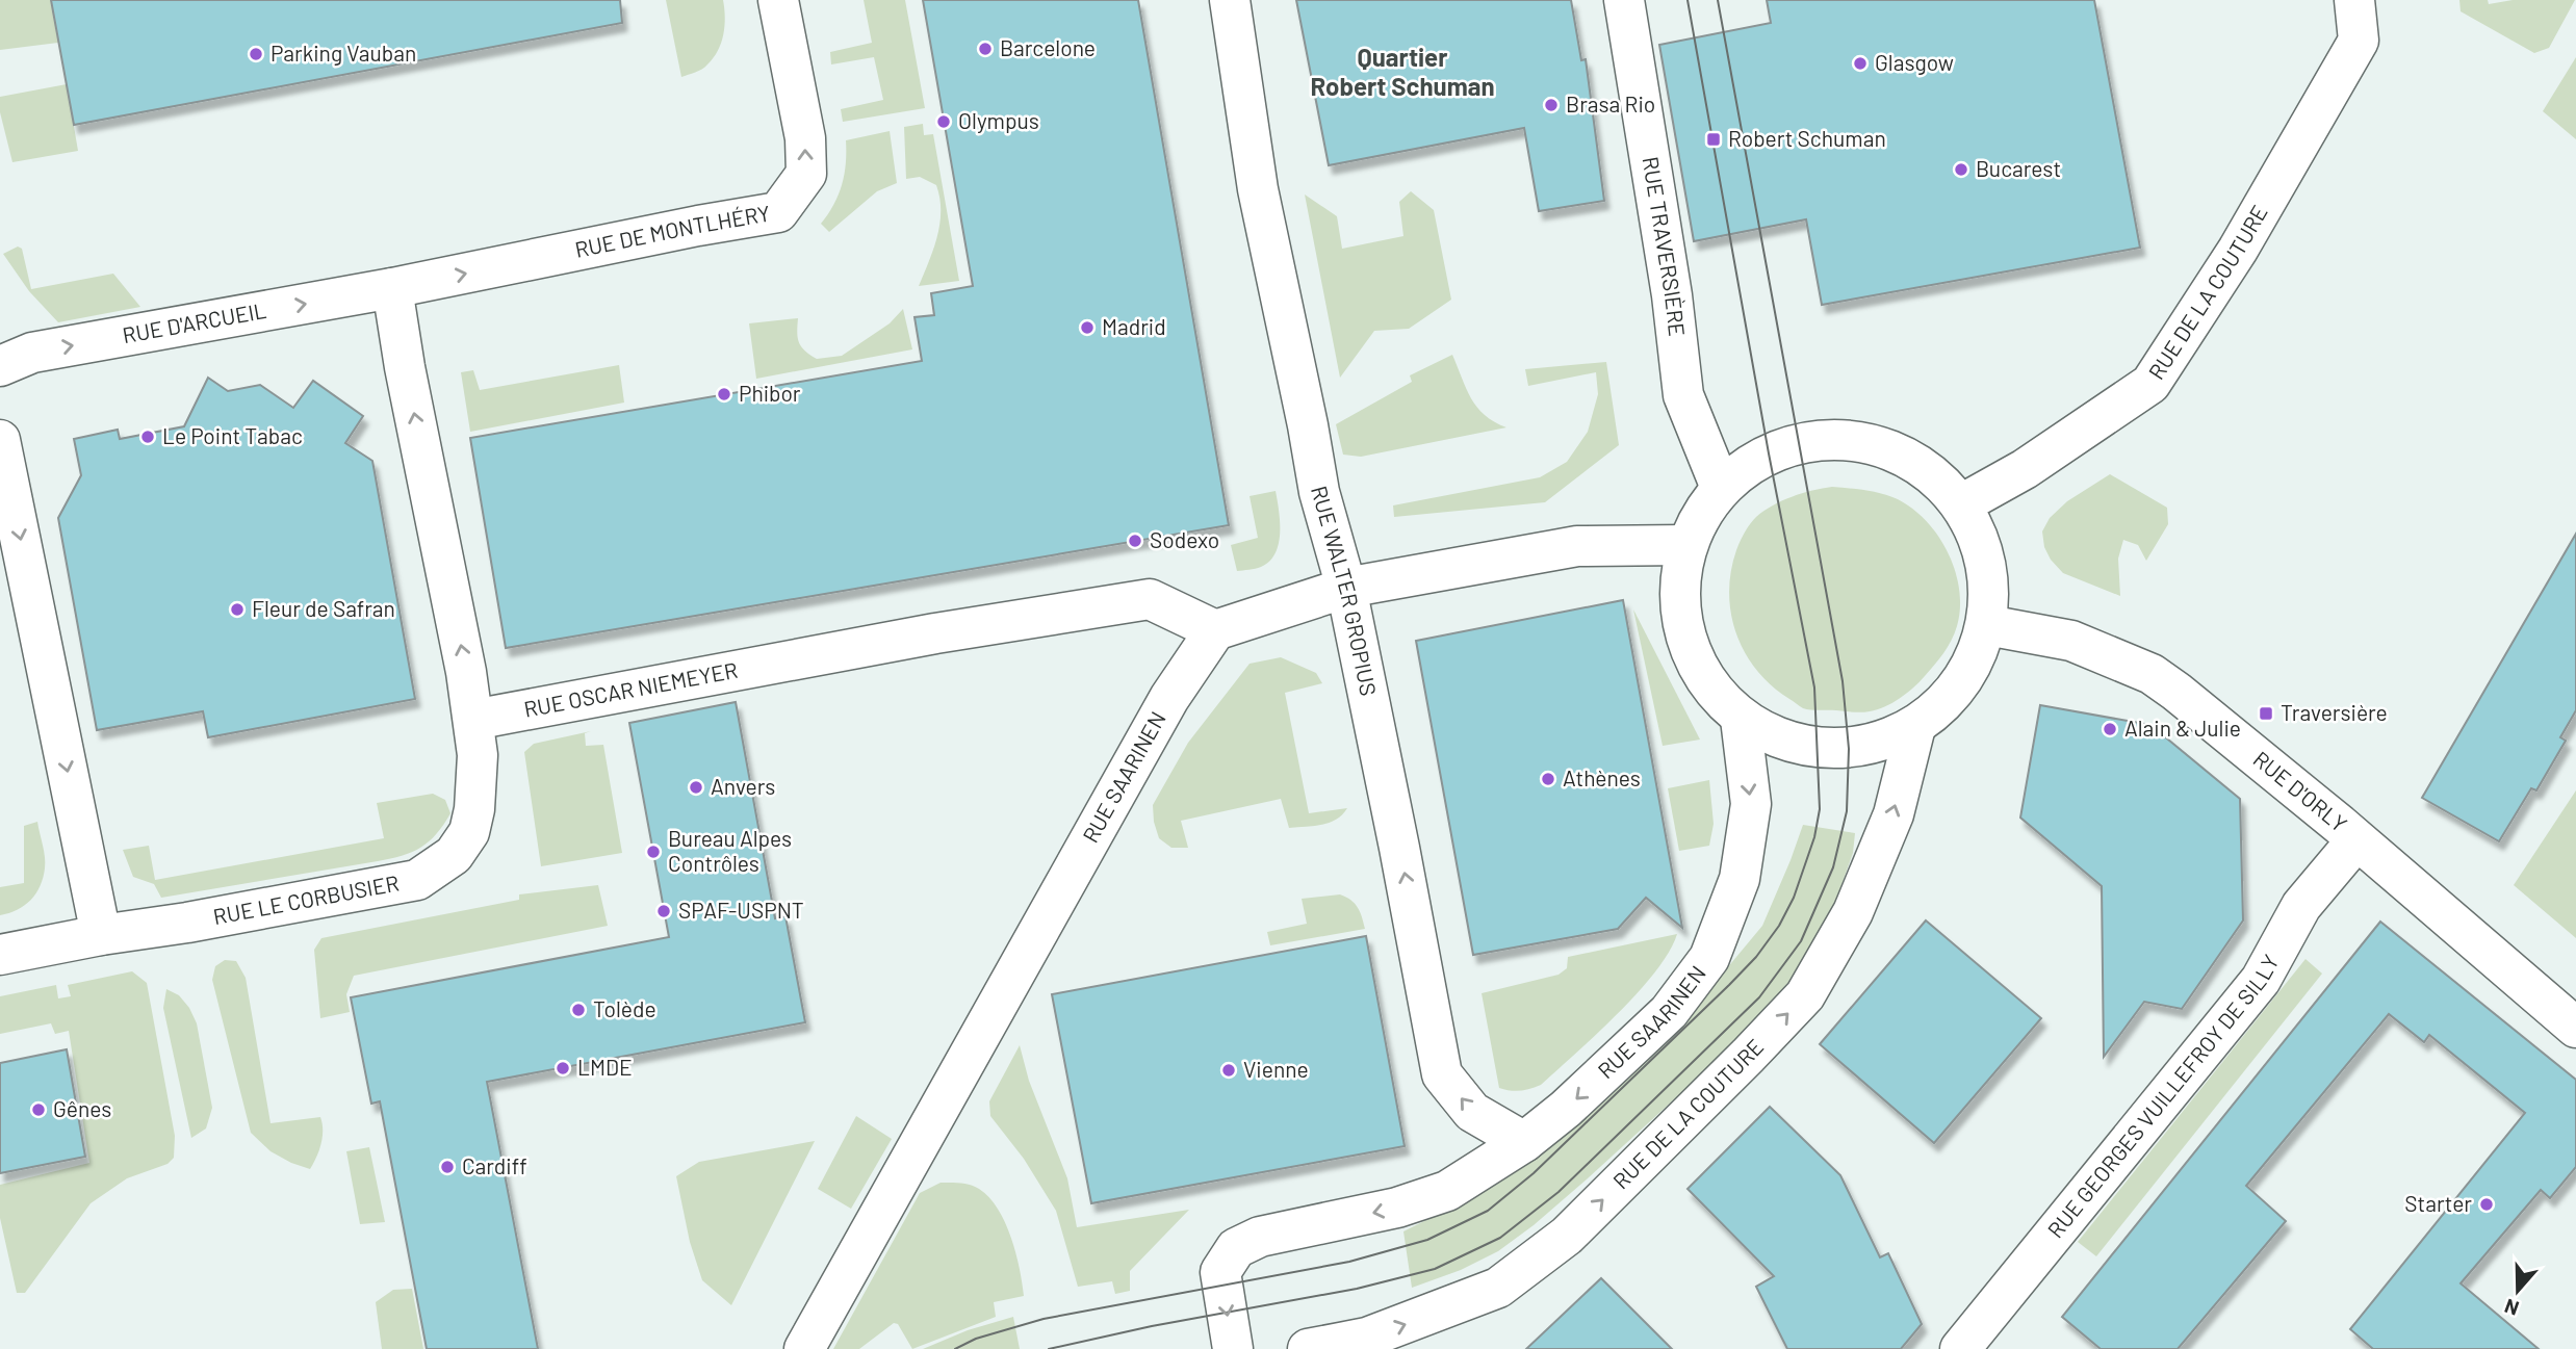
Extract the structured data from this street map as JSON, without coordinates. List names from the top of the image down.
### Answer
{
  "streets": {
    "street": [
      "RUE DE MONTLHÉRY",
      "RUE TRAVERSIÈRE",
      "RUE DE LA COUTURE",
      "RUE D'ARCUEIL",
      "RUE WALTER GROPIUS",
      "RUE OSCAR NIEMEYER",
      "RUE SAARINEN",
      "RUE D'ORLY",
      "RUE LE CORBUSIER",
      "RUE GEORGES VUILLEFROY DE SILLY"
    ]
  },
  "crossings": [
    ["RUE DE MONTLHÉRY", "RUE D'ARCUEIL"],
    ["RUE WALTER GROPIUS", "RUE SAARINEN"],
    ["RUE OSCAR NIEMEYER", "RUE SAARINEN"],
    ["RUE OSCAR NIEMEYER", "RUE LE CORBUSIER"],
    ["RUE D'ORLY", "RUE GEORGES VUILLEFROY DE SILLY"]
  ],
  "one_way": ["RUE DE LA COUTURE", "RUE D'ARCUEIL"],
  "districts": ["Quartier Robert Schuman"],
  "places": {
    "other": [
      "Barcelone",
      "Parking Vauban",
      "Glasgow",
      "Brasa Rio",
      "Olympus",
      "Bucarest",
      "Madrid",
      "Phibor",
      "Le Point Tabac",
      "Sodexo",
      "Fleur de Safran",
      "Alain & Julie",
      "Athènes",
      "Anvers",
      "Bureau Alpes Contrôles",
      "SPAF-USPNT",
      "Tolède",
      "LMDE",
      "Vienne",
      "Gênes",
      "Cardiff",
      "Starter"
    ],
    "transit": ["Robert Schuman", "Traversière"]
  },
  "north": "bottom"
}
